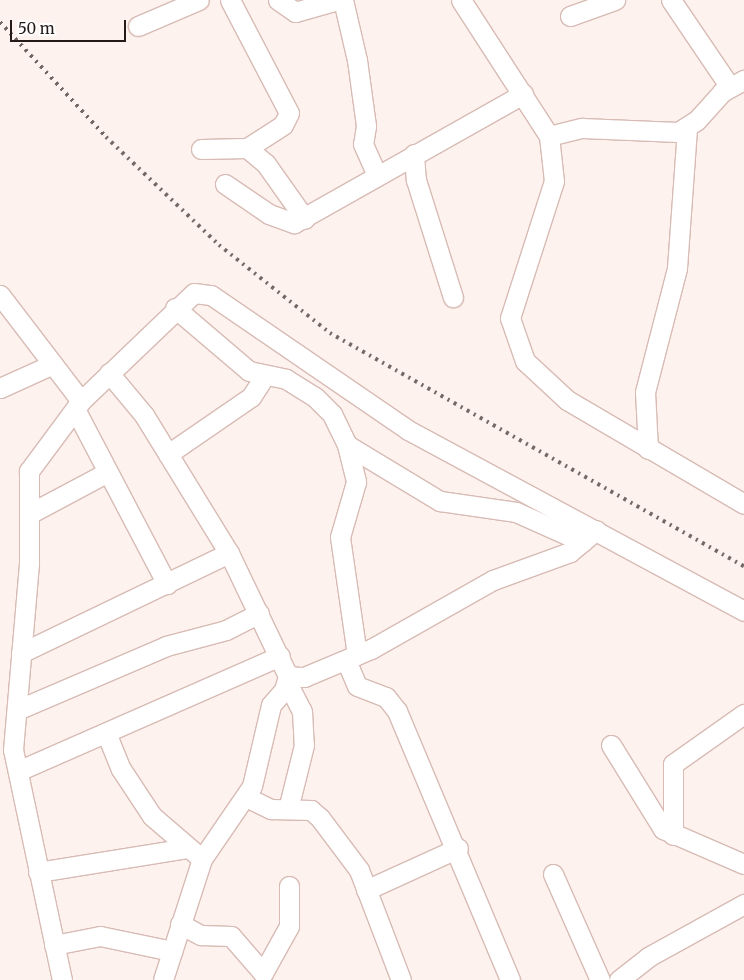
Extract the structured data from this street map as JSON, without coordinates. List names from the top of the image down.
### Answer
{
  "scale_bar": "50 m"
}
